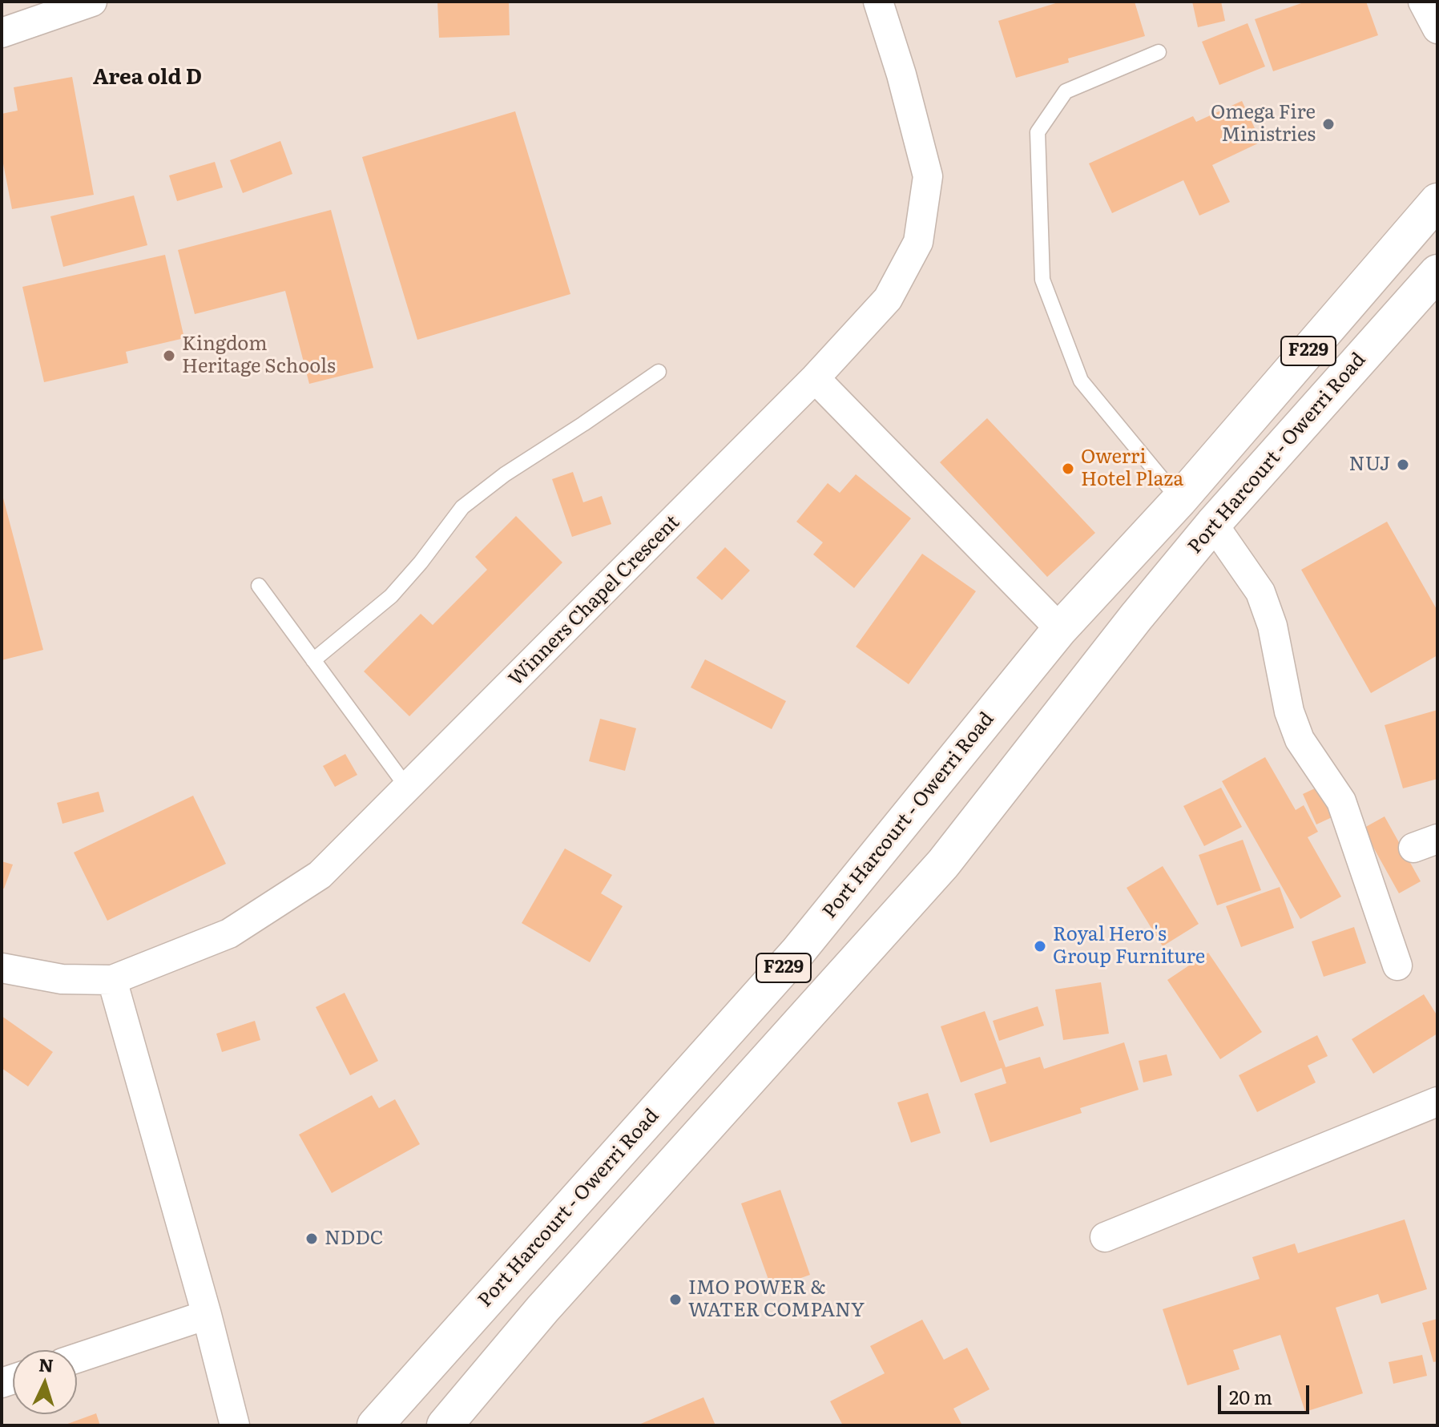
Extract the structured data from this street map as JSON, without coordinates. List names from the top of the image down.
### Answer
{
  "streets": {
    "main road": ["F229", "Port Harcourt - Owerri Road"],
    "street": ["Winners Chapel Crescent"]
  },
  "districts": ["Area old D"],
  "places": [
    "Omega Fire Ministries",
    "Kingdom Heritage Schools",
    "NUJ",
    "Owerri Hotel Plaza",
    "Royal Hero's Group Furniture",
    "NDDC",
    "IMO POWER & WATER COMPANY"
  ],
  "scale_bar": "20 m",
  "north": "top"
}
